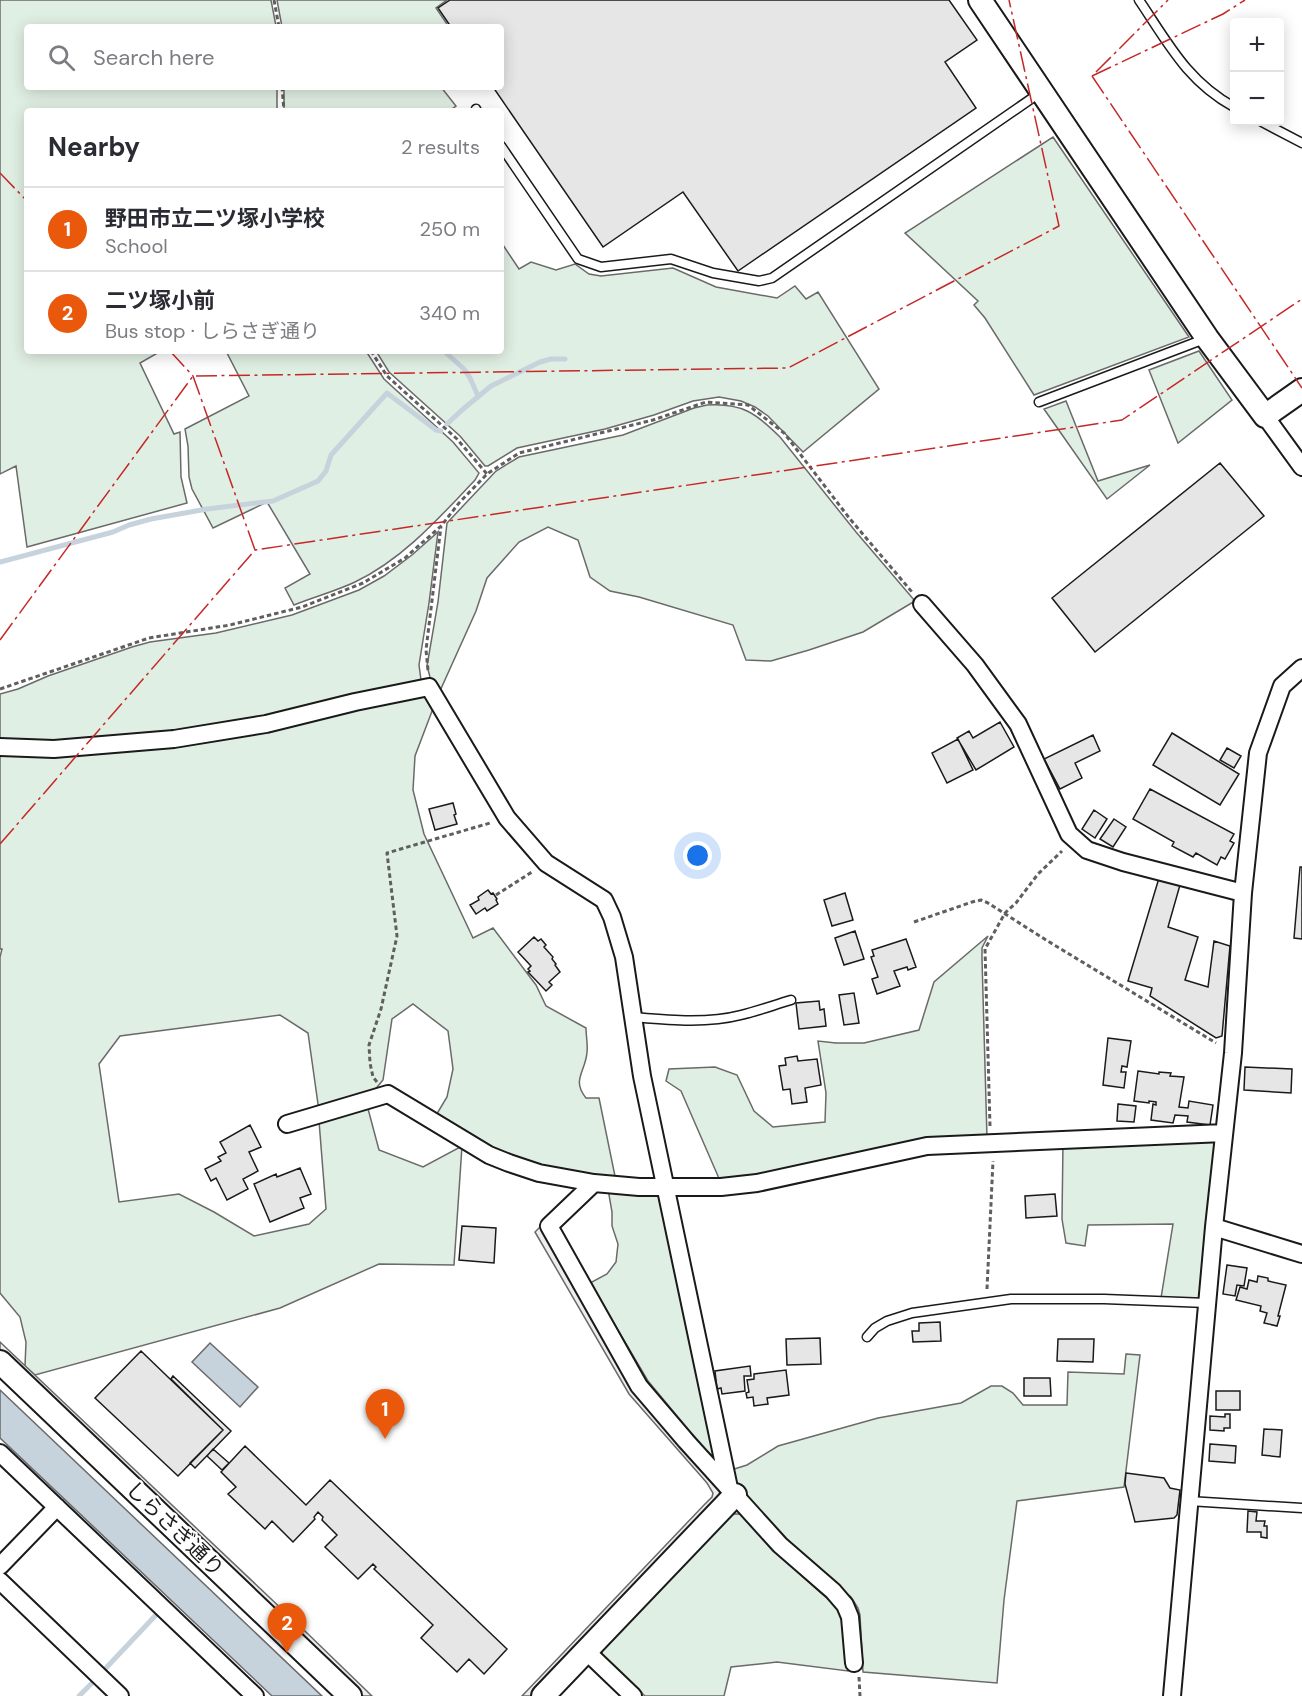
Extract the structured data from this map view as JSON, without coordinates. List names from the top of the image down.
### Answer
{
  "streets": {
    "street": ["しらさぎ通り"]
  },
  "page": {
    "map_buttons": ["+", "−"],
    "search": "Search here",
    "heading": ["Nearby", "2 results"],
    "list": [
      {
        "mark": "1",
        "name": "野田市立二ツ塚小学校",
        "note": "School",
        "value": "250 m"
      },
      {
        "mark": "2",
        "name": "二ツ塚小前",
        "note": "Bus stop · しらさぎ通り",
        "value": "340 m"
      }
    ],
    "pins": ["1", "2"]
  }
}
